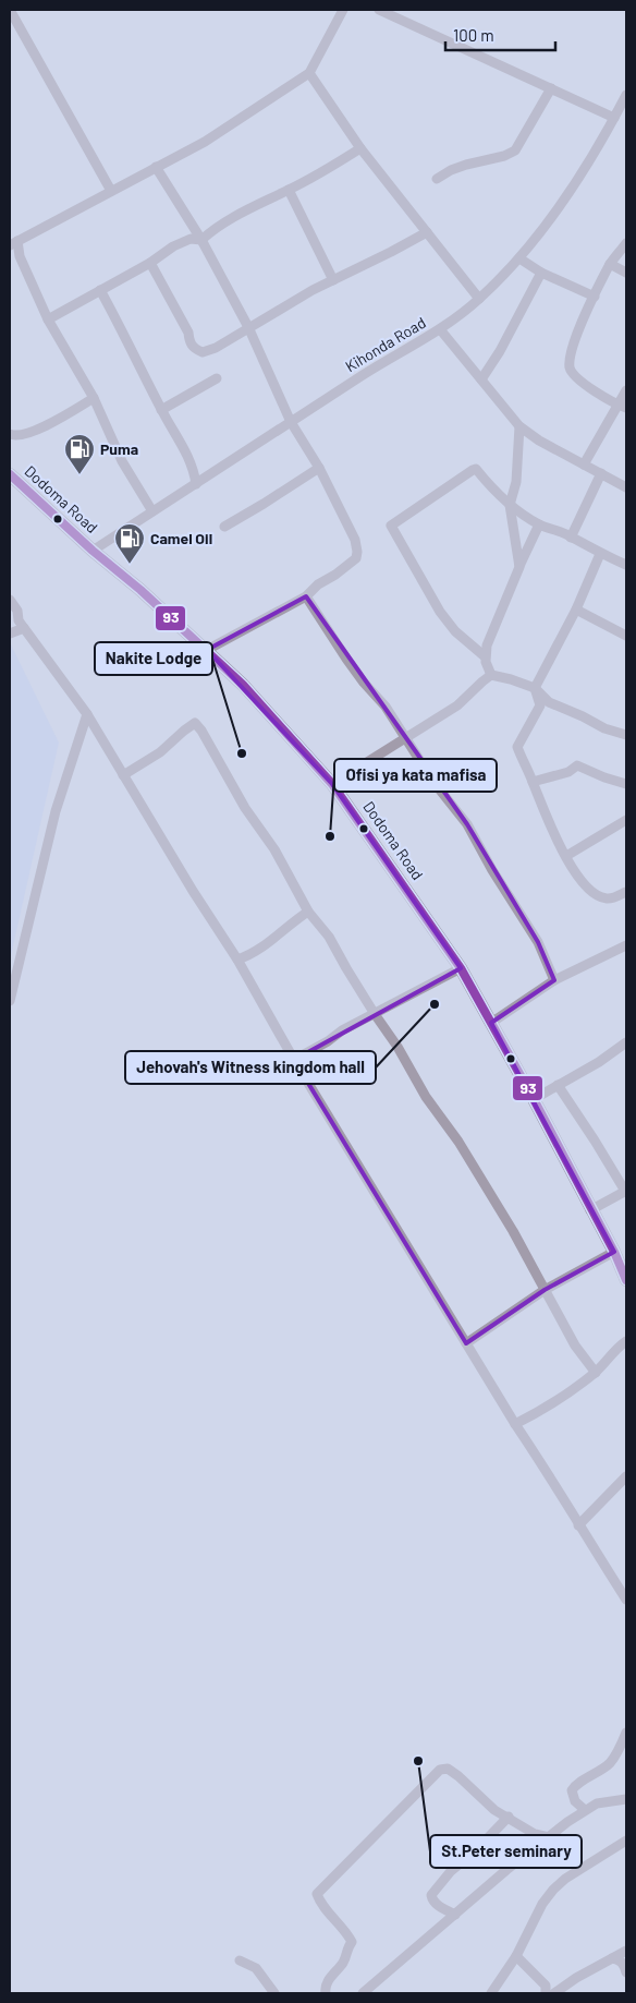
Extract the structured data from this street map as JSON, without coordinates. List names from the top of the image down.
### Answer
{
  "streets": {
    "highway": ["Dodoma Road"],
    "street": ["Kihonda Road"]
  },
  "crossings": [
    ["Kihonda Road", "Dodoma Road"]
  ],
  "places": {
    "fuel station": ["Puma", "Camel Oil"],
    "other": [
      "Nakite Lodge",
      "Ofisi ya kata mafisa",
      "Jehovah's Witness kingdom hall",
      "St.Peter seminary"
    ]
  },
  "lines": ["transit line 93"],
  "scale_bar": "100 m"
}
